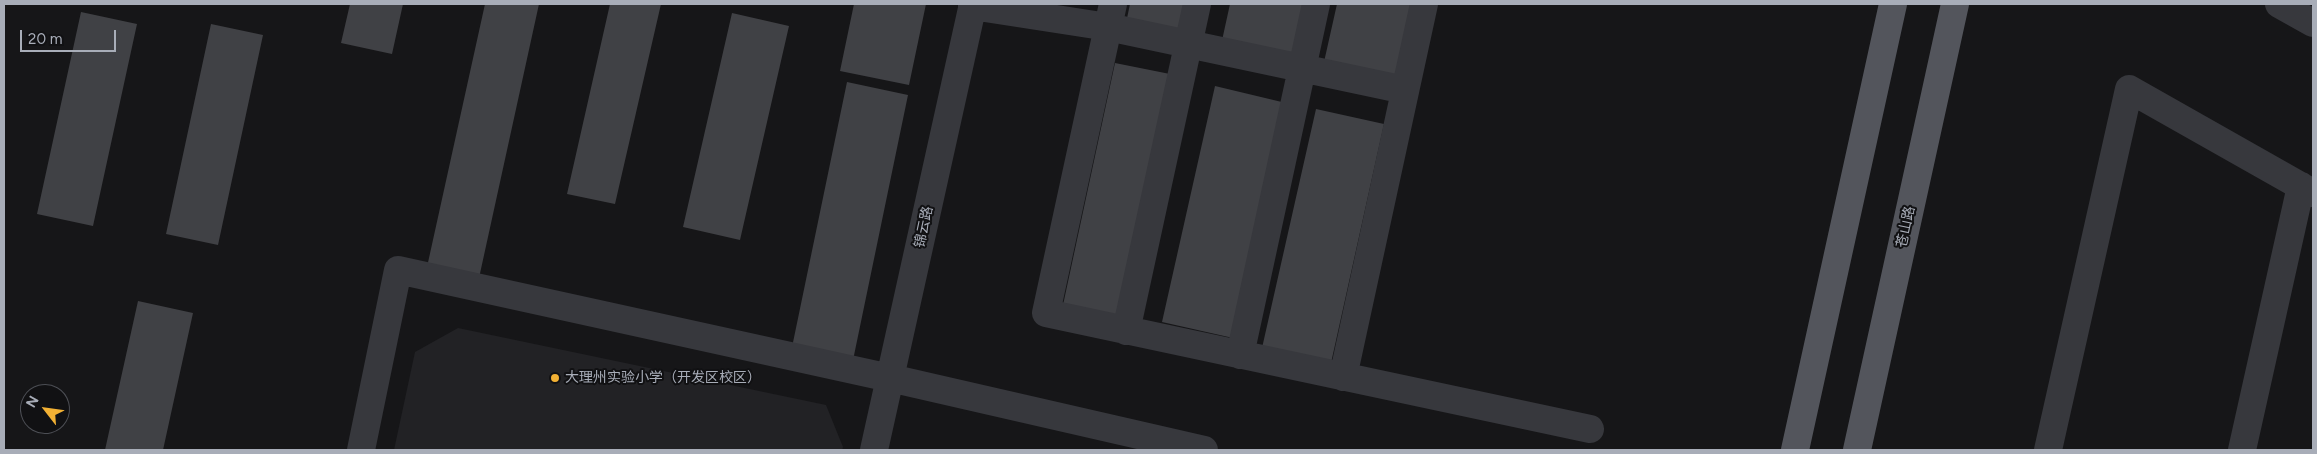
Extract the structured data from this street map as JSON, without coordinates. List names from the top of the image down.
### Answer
{
  "streets": {
    "main road": ["苍山路"],
    "street": ["锦云路"]
  },
  "places": ["大理州实验小学（开发区校区）"],
  "scale_bar": "20 m",
  "north": "top left"
}
